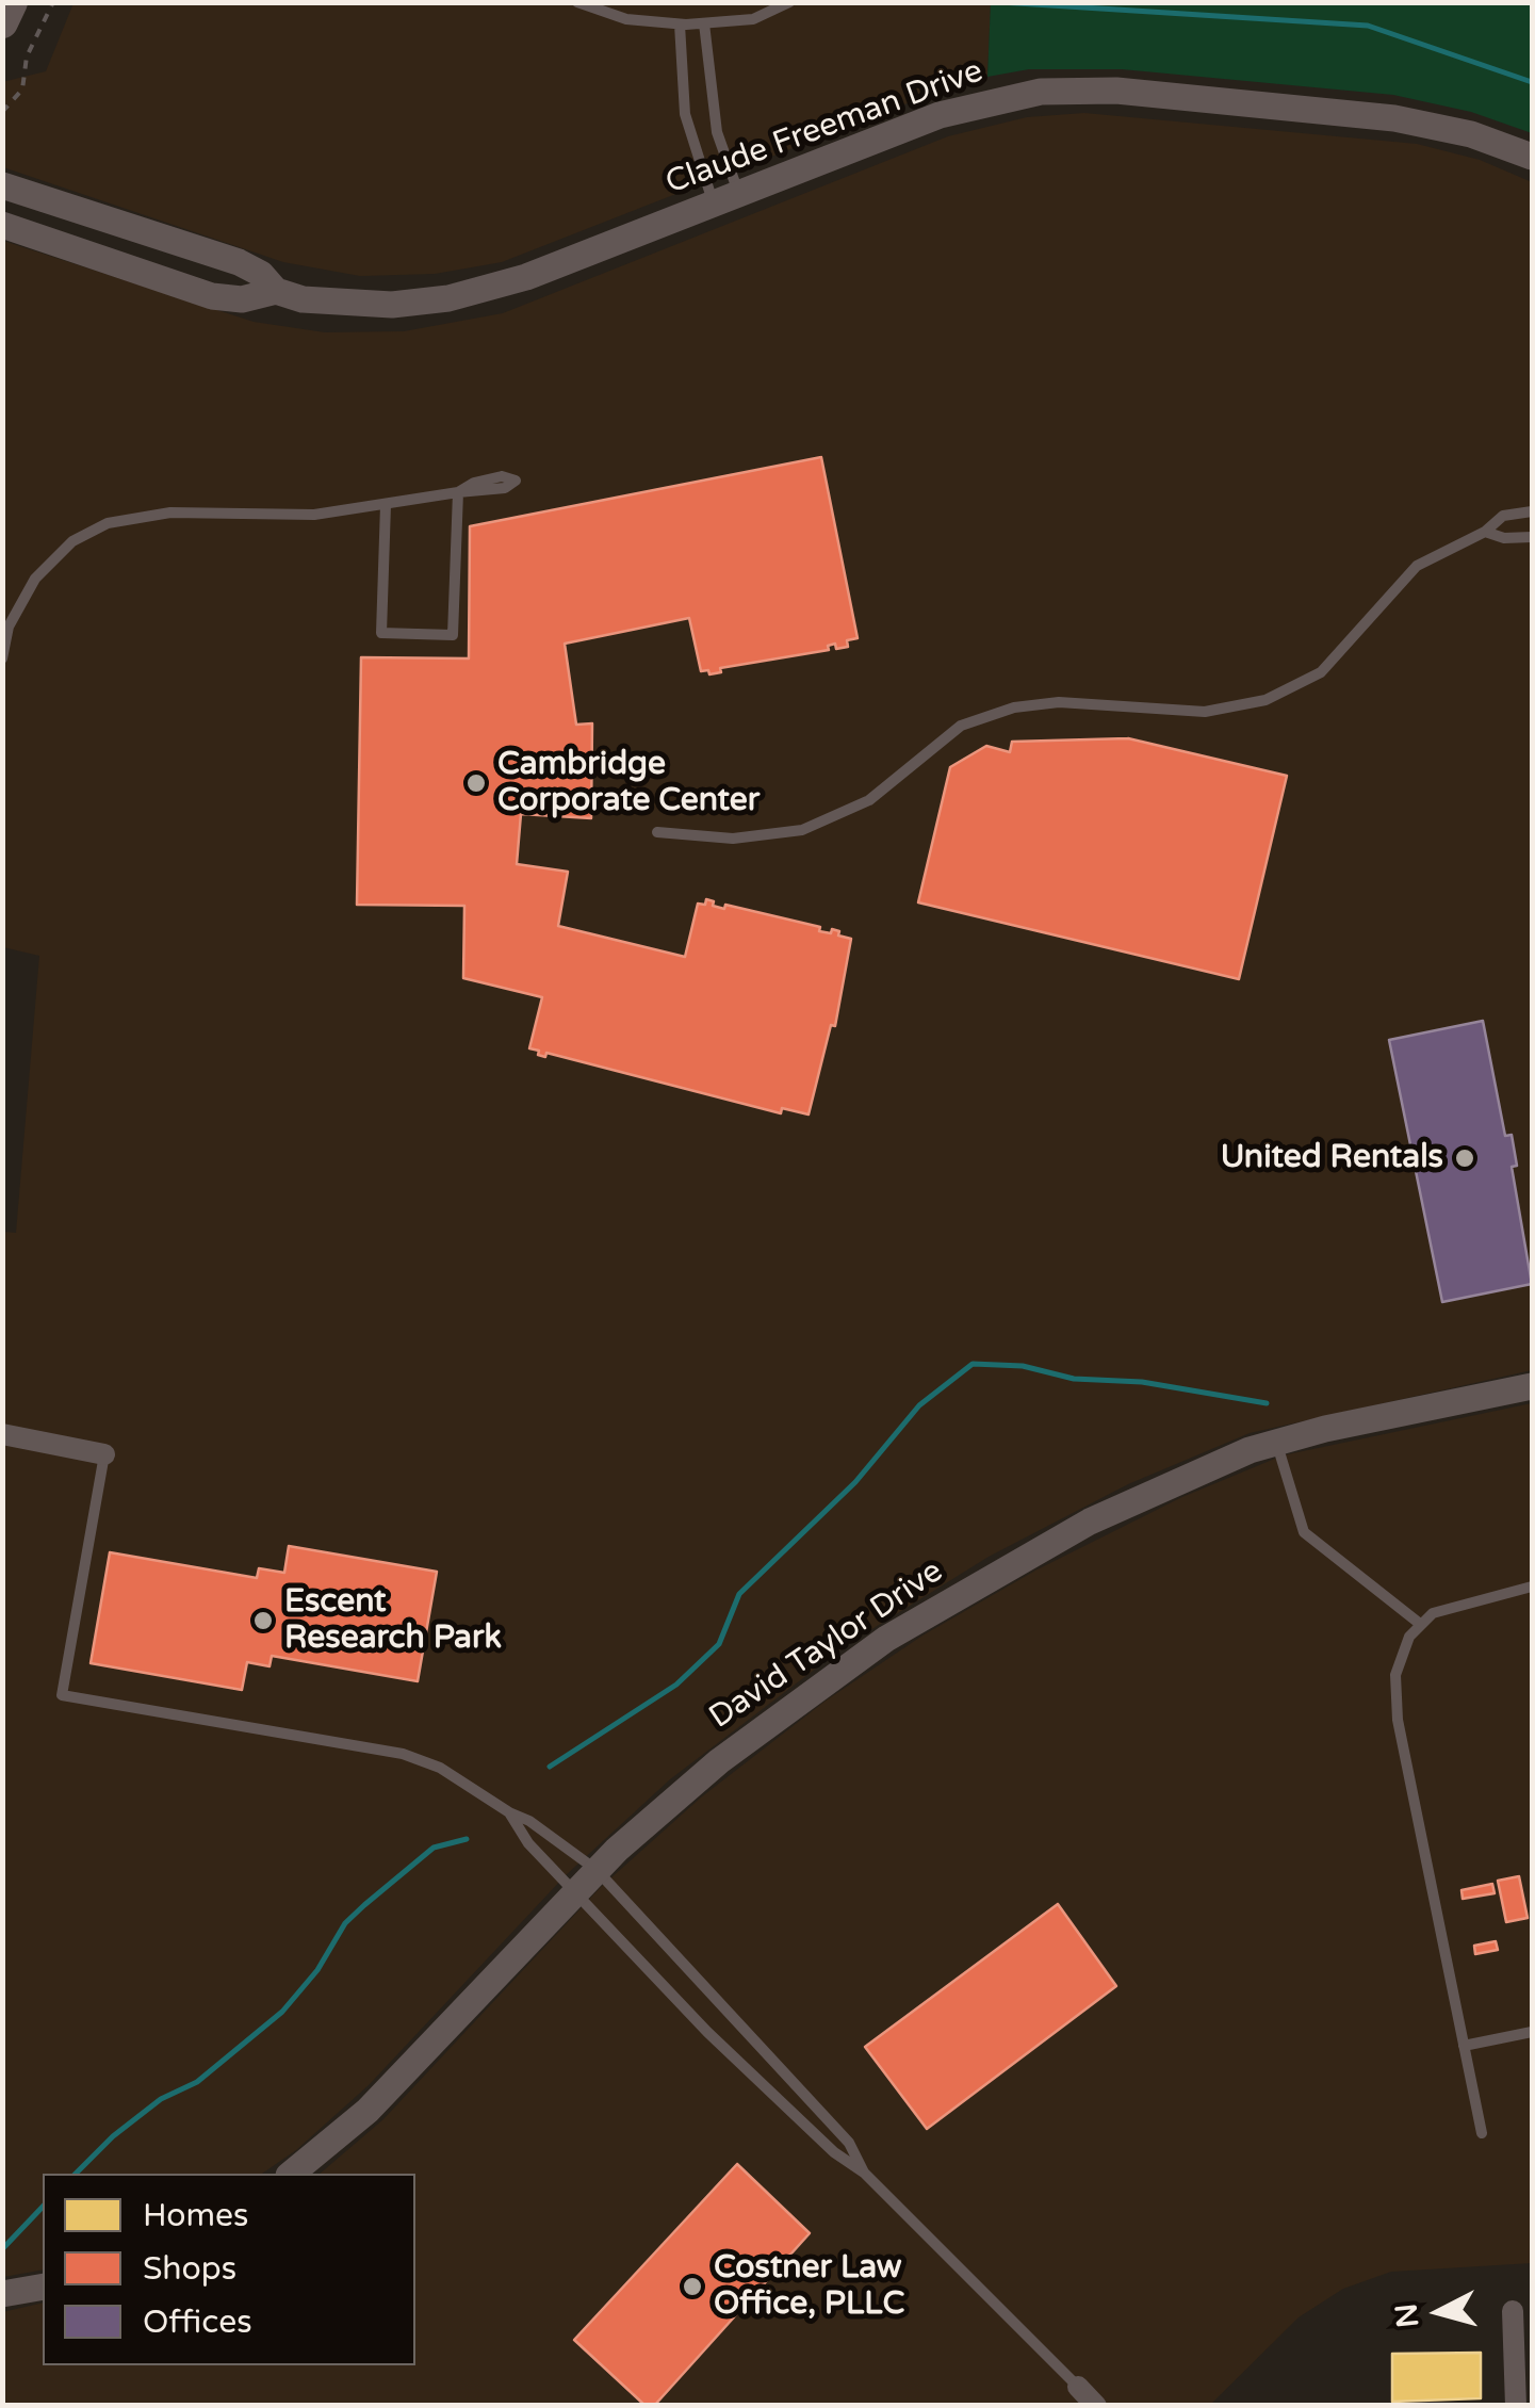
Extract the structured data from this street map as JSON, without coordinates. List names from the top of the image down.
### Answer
{
  "streets": {
    "street": ["Claude Freeman Drive", "David Taylor Drive"]
  },
  "places": [
    "Cambridge Corporate Center",
    "United Rentals",
    "Escent Research Park",
    "Costner Law Office, PLLC"
  ],
  "legend": ["Homes", "Shops", "Offices"],
  "north": "left"
}
